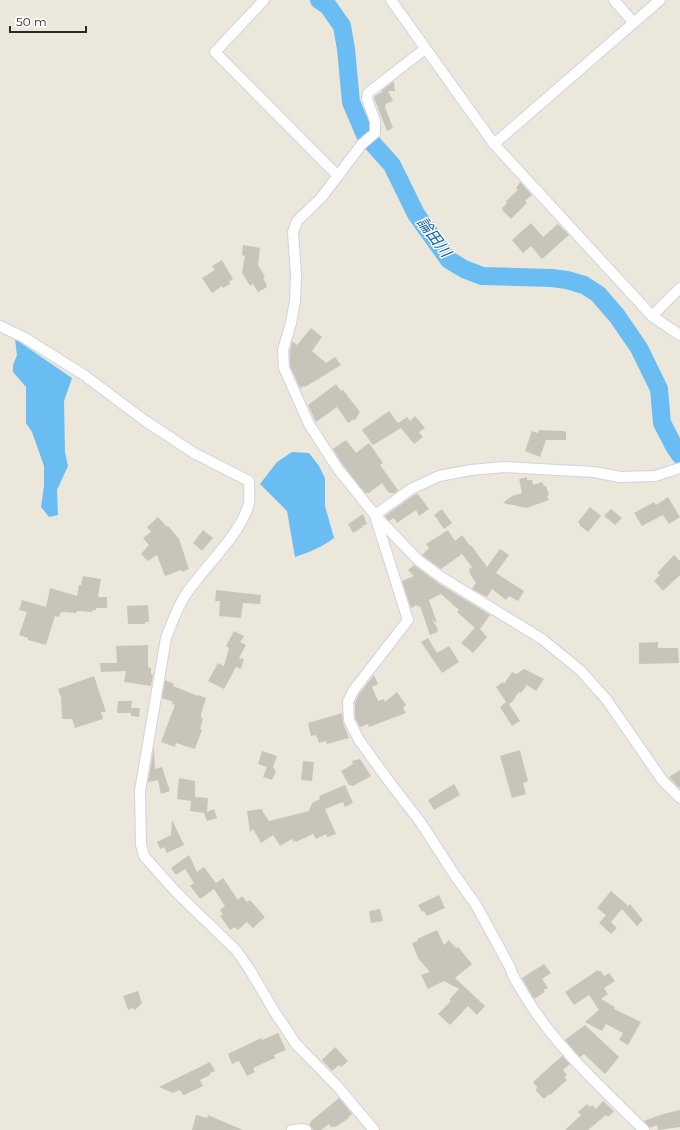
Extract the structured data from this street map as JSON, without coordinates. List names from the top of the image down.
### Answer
{
  "water": ["論田川"],
  "scale_bar": "50 m"
}
